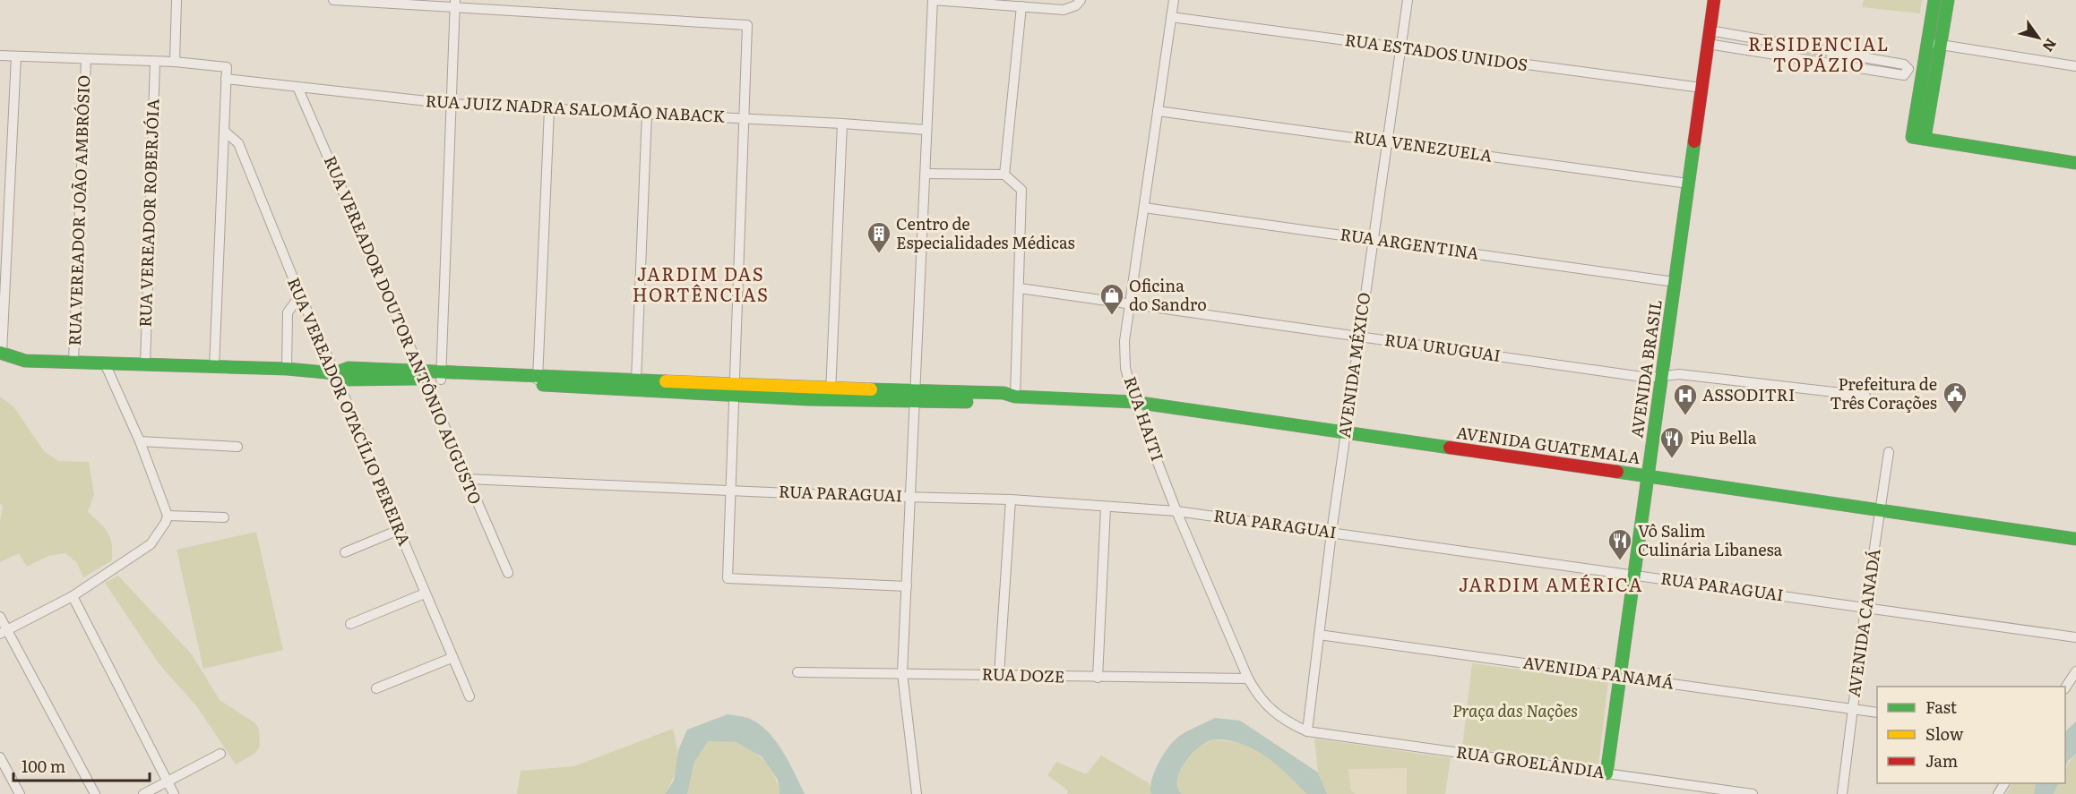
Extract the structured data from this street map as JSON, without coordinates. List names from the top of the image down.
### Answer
{
  "streets": {
    "street": [
      "RUA ESTADOS UNIDOS",
      "RUA JUIZ NADRA SALOMÃO NABACK",
      "RUA VENEZUELA",
      "RUA VEREADOR JOÃO AMBRÓSIO",
      "RUA VEREADOR ROBERJÓIA",
      "RUA ARGENTINA",
      "RUA VEREADOR DOUTOR ANTÔNIO AUGUSTO",
      "RUA URUGUAI",
      "AVENIDA MÉXICO",
      "AVENIDA BRASIL",
      "RUA VEREADOR OTACÍLIO PEREIRA",
      "RUA HAITI",
      "AVENIDA GUATEMALA",
      "RUA PARAGUAI",
      "AVENIDA CANADÁ",
      "AVENIDA PANAMÁ",
      "RUA DOZE",
      "RUA GROELÂNDIA"
    ]
  },
  "crossings": [
    ["RUA ESTADOS UNIDOS", "AVENIDA MÉXICO"],
    ["RUA ESTADOS UNIDOS", "AVENIDA BRASIL"],
    ["RUA ESTADOS UNIDOS", "RUA HAITI"],
    ["RUA JUIZ NADRA SALOMÃO NABACK", "RUA VEREADOR DOUTOR ANTÔNIO AUGUSTO"],
    ["RUA VENEZUELA", "AVENIDA MÉXICO"],
    ["RUA VENEZUELA", "AVENIDA BRASIL"],
    ["RUA VENEZUELA", "RUA HAITI"],
    ["RUA ARGENTINA", "AVENIDA MÉXICO"],
    ["RUA ARGENTINA", "AVENIDA BRASIL"],
    ["RUA ARGENTINA", "RUA HAITI"],
    ["RUA VEREADOR DOUTOR ANTÔNIO AUGUSTO", "RUA PARAGUAI"],
    ["RUA URUGUAI", "AVENIDA MÉXICO"],
    ["RUA URUGUAI", "AVENIDA BRASIL"],
    ["RUA URUGUAI", "RUA HAITI"],
    ["AVENIDA MÉXICO", "RUA HAITI"],
    ["AVENIDA MÉXICO", "AVENIDA GUATEMALA"],
    ["AVENIDA MÉXICO", "RUA PARAGUAI"],
    ["AVENIDA MÉXICO", "AVENIDA PANAMÁ"],
    ["AVENIDA MÉXICO", "RUA GROELÂNDIA"],
    ["AVENIDA BRASIL", "AVENIDA GUATEMALA"],
    ["AVENIDA BRASIL", "RUA PARAGUAI"],
    ["AVENIDA BRASIL", "AVENIDA PANAMÁ"],
    ["AVENIDA BRASIL", "RUA GROELÂNDIA"],
    ["RUA HAITI", "AVENIDA GUATEMALA"],
    ["RUA HAITI", "RUA PARAGUAI"],
    ["RUA HAITI", "RUA DOZE"],
    ["RUA HAITI", "RUA GROELÂNDIA"],
    ["AVENIDA GUATEMALA", "AVENIDA CANADÁ"],
    ["RUA PARAGUAI", "AVENIDA CANADÁ"],
    ["AVENIDA CANADÁ", "AVENIDA PANAMÁ"]
  ],
  "districts": ["RESIDENCIAL TOPÁZIO", "JARDIM DAS HORTÊNCIAS", "JARDIM AMÉRICA"],
  "parks": ["Praça das Nações"],
  "places": {
    "building": ["Centro de Especialidades Médicas"],
    "shop": ["Oficina do Sandro"],
    "public building": ["Prefeitura de Três Corações"],
    "hospital": ["ASSODITRI"],
    "restaurant": ["Piu Bella", "Vô Salim Culinária Libanesa"]
  },
  "legend": ["Fast", "Slow", "Jam"],
  "scale_bar": "100 m",
  "north": "bottom right"
}
